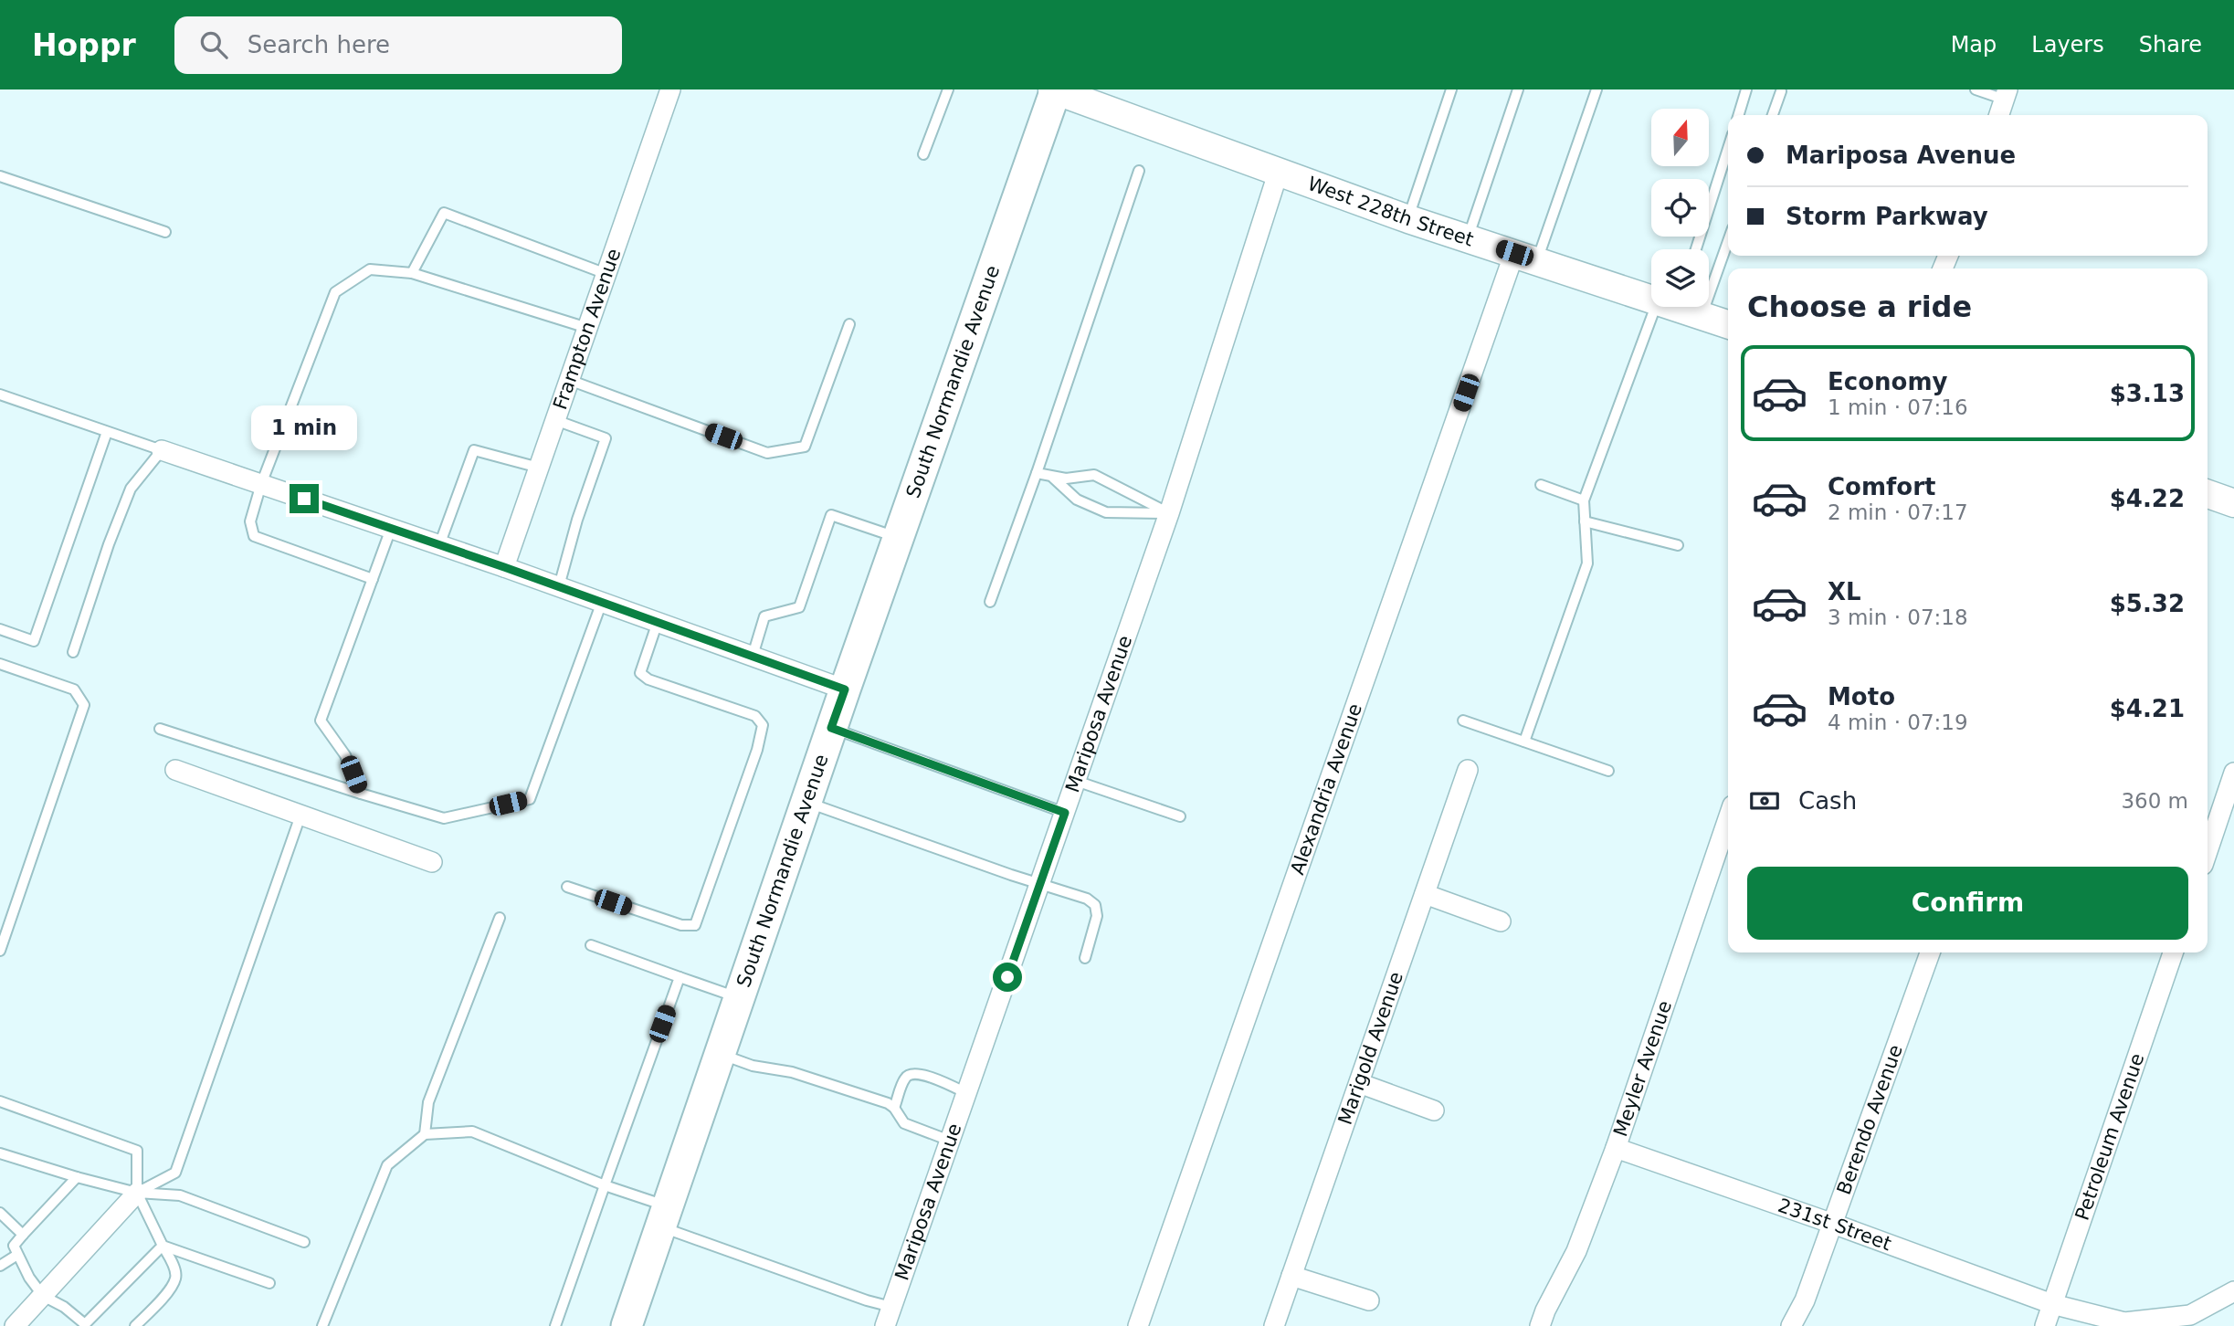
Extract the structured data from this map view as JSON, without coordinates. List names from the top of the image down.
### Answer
{
  "streets": {
    "main road": ["South Normandie Avenue"],
    "street": [
      "West 228th Street",
      "Frampton Avenue",
      "Mariposa Avenue",
      "Alexandria Avenue",
      "Marigold Avenue",
      "Meyler Avenue",
      "Berendo Avenue",
      "Petroleum Avenue",
      "231st Street"
    ]
  },
  "crossings": [
    ["West 228th Street", "South Normandie Avenue"],
    ["West 228th Street", "Mariposa Avenue"],
    ["West 228th Street", "Alexandria Avenue"],
    ["Meyler Avenue", "231st Street"],
    ["Berendo Avenue", "231st Street"],
    ["Petroleum Avenue", "231st Street"]
  ],
  "north": "top",
  "page": {
    "header": "Hoppr",
    "search": "Search here",
    "nav": ["Map", "Layers", "Share"],
    "banner": ["Mariposa Avenue", "Storm Parkway"],
    "heading": "Choose a ride",
    "list": [
      {
        "name": "Economy",
        "note": "1 min · 07:16",
        "value": "$3.13"
      },
      {
        "name": "Comfort",
        "note": "2 min · 07:17",
        "value": "$4.22"
      },
      {
        "name": "XL",
        "note": "3 min · 07:18",
        "value": "$5.32"
      },
      {
        "name": "Moto",
        "note": "4 min · 07:19",
        "value": "$4.21"
      }
    ],
    "bubble": "1 min",
    "pay": ["Cash", "360 m"],
    "buttons": "Confirm"
  }
}
